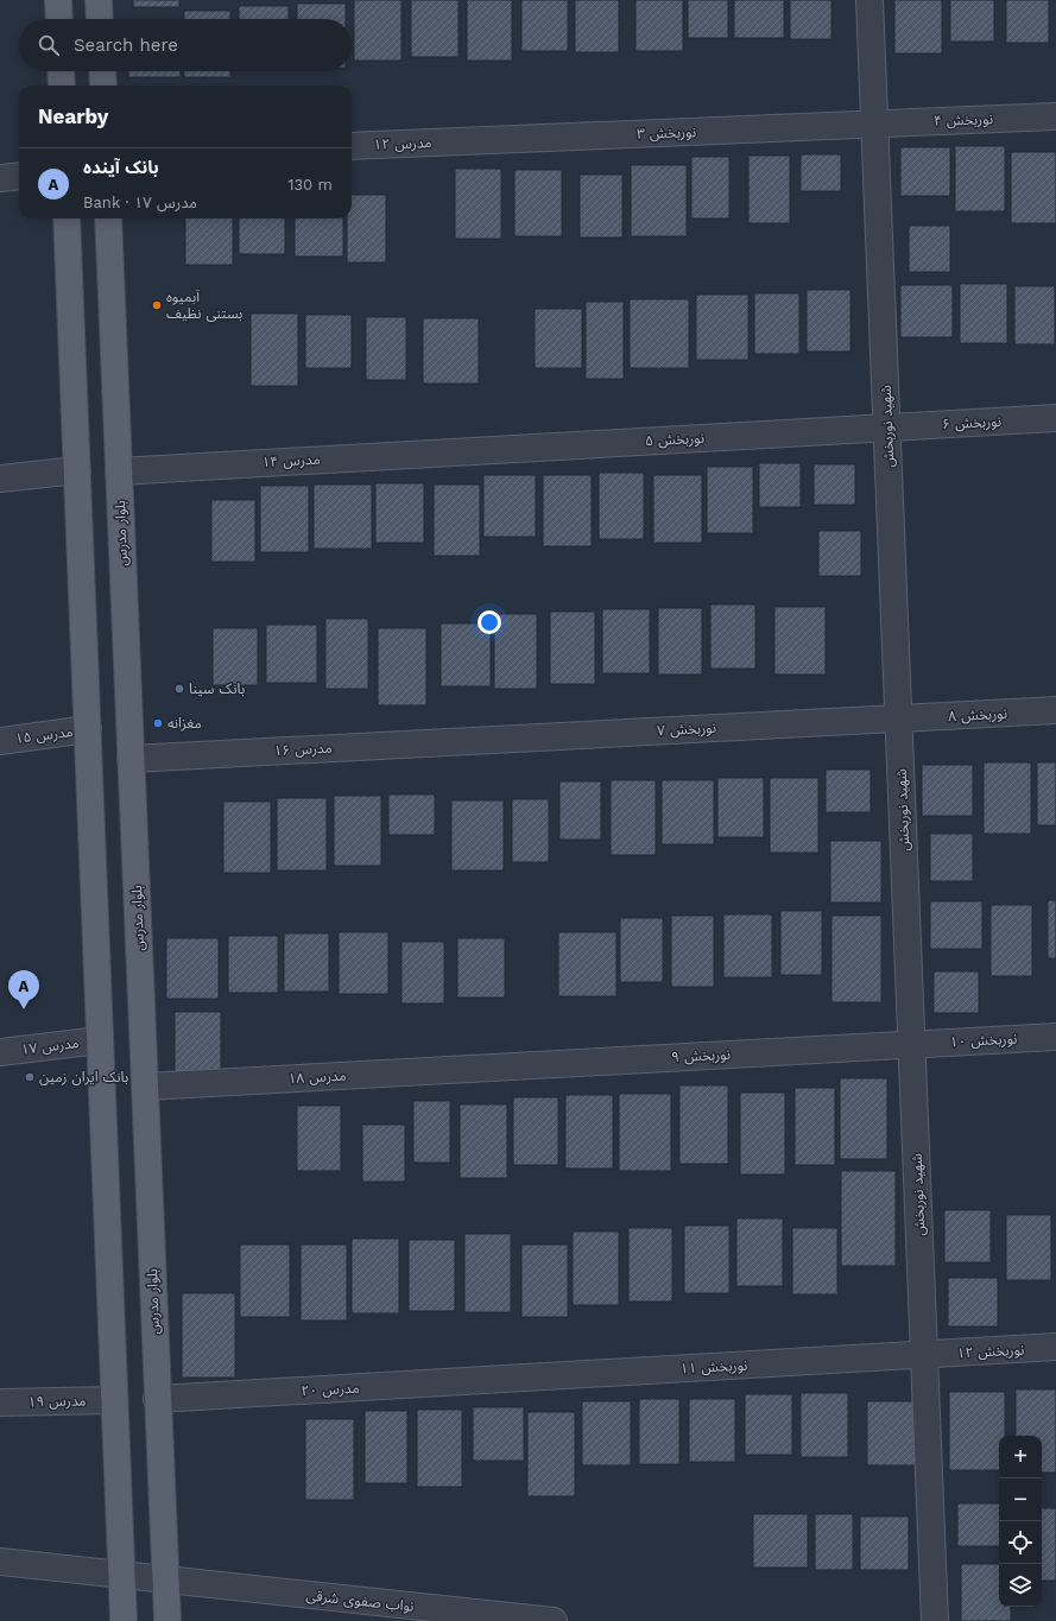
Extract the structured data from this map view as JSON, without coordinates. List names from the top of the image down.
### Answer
{
  "streets": {
    "main road": ["بلوار مدرس"],
    "street": [
      "نوربخش ۴",
      "نوربخش ۳",
      "مدرس ۱۲",
      "نوربخش ۶",
      "شهید نوربخش",
      "نوربخش ۵",
      "مدرس ۱۴",
      "نوربخش ۸",
      "نوربخش ۷",
      "مدرس ۱۵",
      "مدرس ۱۶",
      "نوربخش ۱۰",
      "مدرس ۱۷",
      "نوربخش ۹",
      "مدرس ۱۸",
      "نوربخش ۱۲",
      "نوربخش ۱۱",
      "مدرس ۲۰",
      "مدرس ۱۹",
      "نواب صفوی شرقی"
    ]
  },
  "crossings": [
    ["نوربخش ۴", "نوربخش ۳"],
    ["نوربخش ۴", "شهید نوربخش"],
    ["نوربخش ۳", "مدرس ۱۲"],
    ["نوربخش ۳", "شهید نوربخش"],
    ["نوربخش ۶", "شهید نوربخش"],
    ["نوربخش ۶", "نوربخش ۵"],
    ["شهید نوربخش", "نوربخش ۵"],
    ["شهید نوربخش", "نوربخش ۸"],
    ["شهید نوربخش", "نوربخش ۷"],
    ["شهید نوربخش", "نوربخش ۱۰"],
    ["شهید نوربخش", "نوربخش ۹"],
    ["شهید نوربخش", "نوربخش ۱۲"],
    ["شهید نوربخش", "نوربخش ۱۱"],
    ["نوربخش ۵", "مدرس ۱۴"],
    ["مدرس ۱۴", "بلوار مدرس"],
    ["بلوار مدرس", "مدرس ۱۶"],
    ["بلوار مدرس", "مدرس ۱۸"],
    ["بلوار مدرس", "مدرس ۲۰"],
    ["بلوار مدرس", "نواب صفوی شرقی"],
    ["نوربخش ۸", "نوربخش ۷"],
    ["نوربخش ۷", "مدرس ۱۶"],
    ["نوربخش ۱۰", "نوربخش ۹"],
    ["نوربخش ۹", "مدرس ۱۸"],
    ["نوربخش ۱۲", "نوربخش ۱۱"],
    ["نوربخش ۱۱", "مدرس ۲۰"]
  ],
  "places": [
    "آبمیوه بستنی نظیف",
    "بانک سینا",
    "مغزانه",
    "بانک ایران زمین"
  ],
  "page": {
    "search": "Search here",
    "heading": "Nearby",
    "list": [
      {
        "mark": "A",
        "name": "بانک آینده",
        "note": "Bank · مدرس ۱۷",
        "value": "130 m"
      }
    ],
    "pins": "A",
    "map_buttons": ["+", "−"]
  }
}
